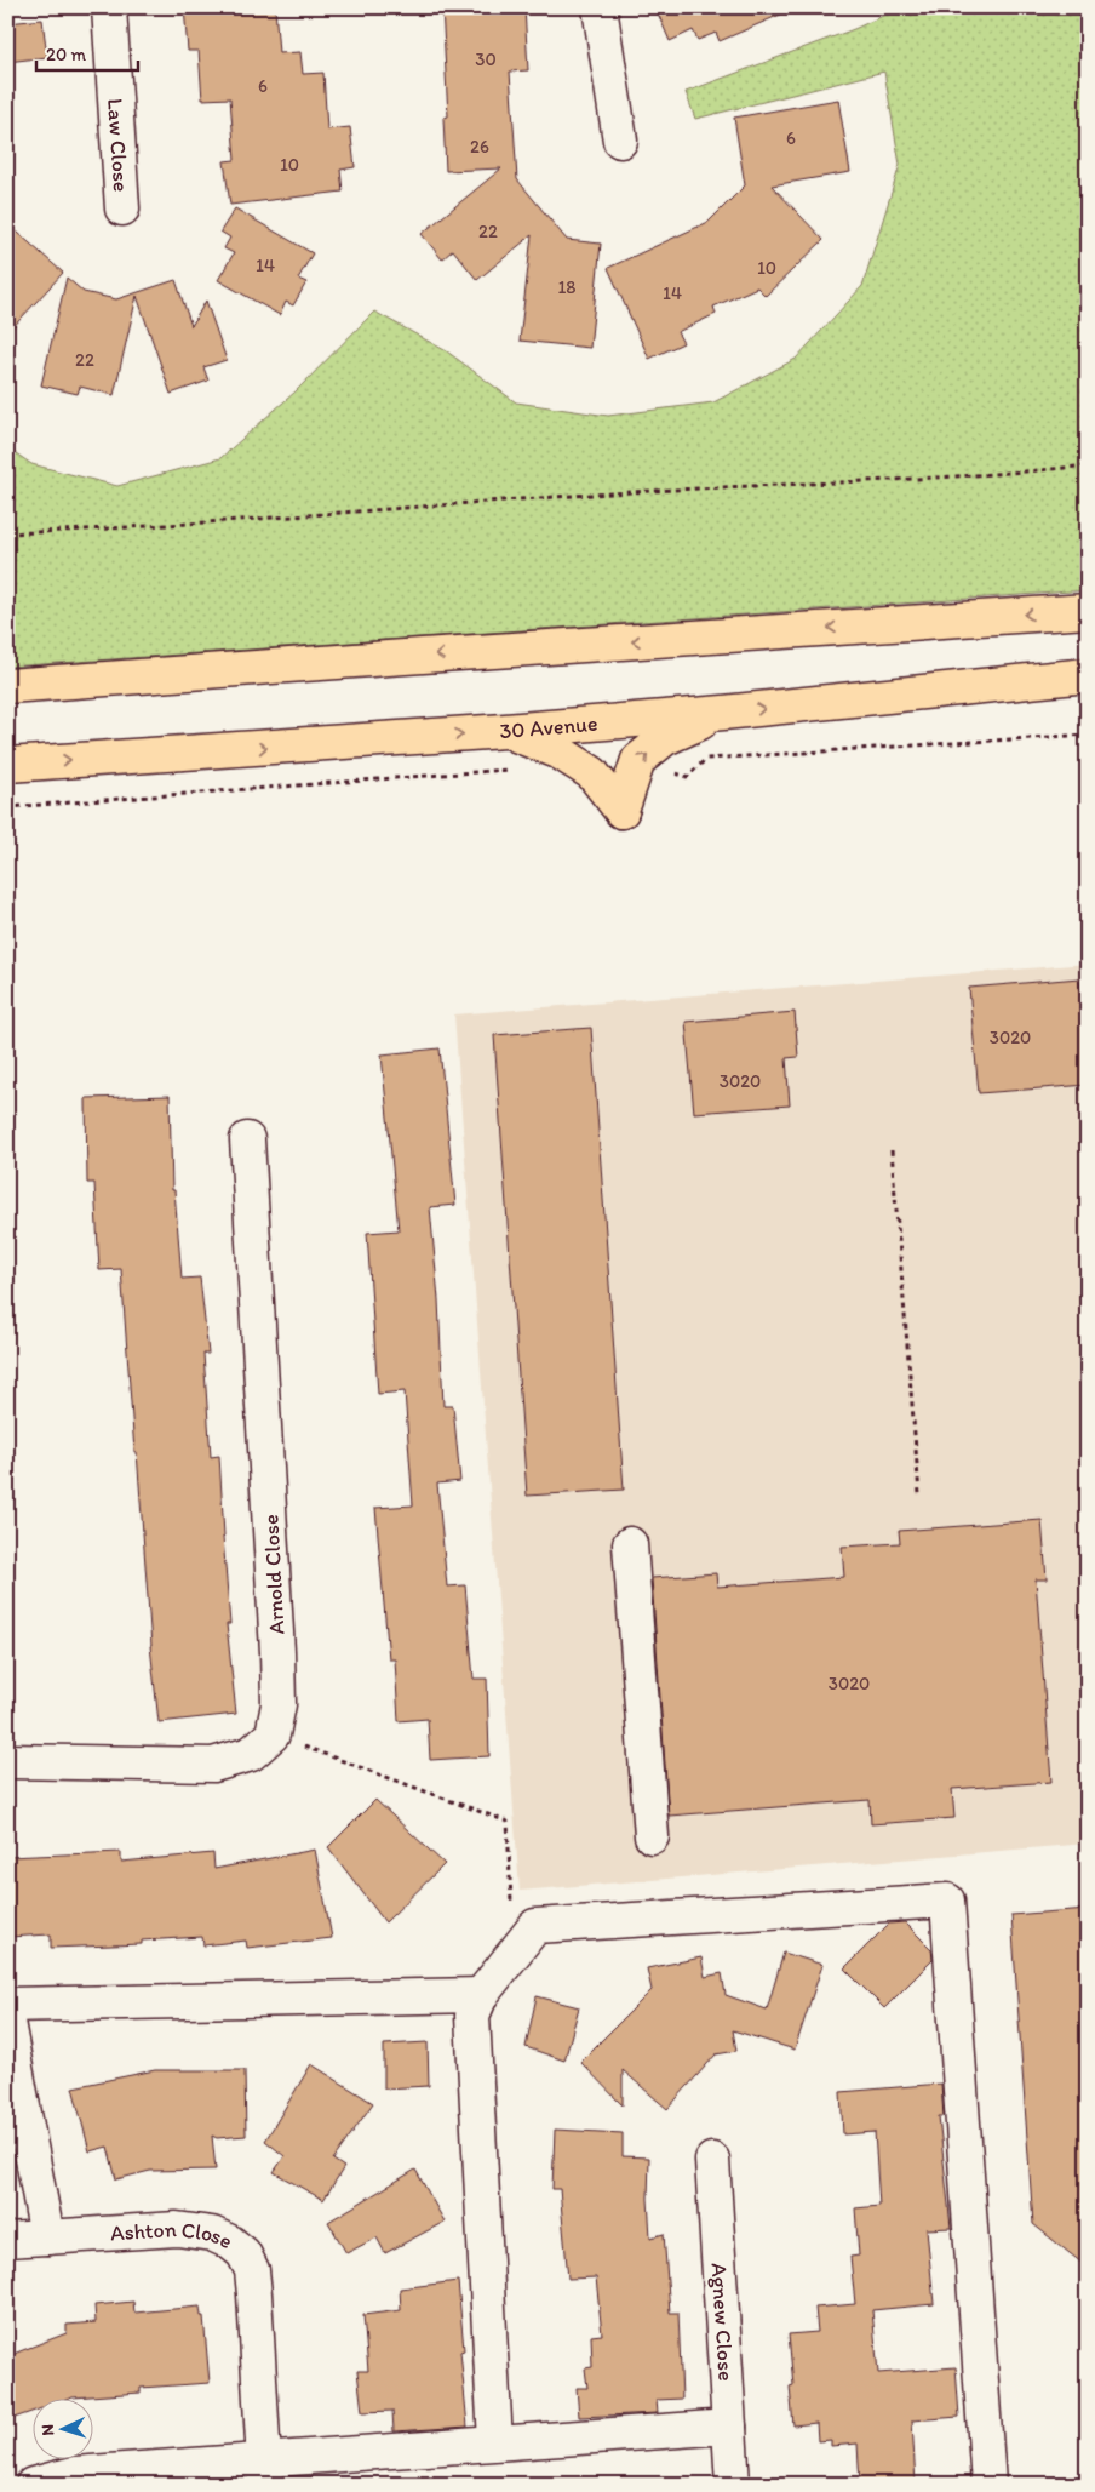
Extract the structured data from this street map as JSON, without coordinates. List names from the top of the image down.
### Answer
{
  "streets": {
    "main road": ["30 Avenue"],
    "street": [
      "Law Close",
      "Arnold Close",
      "Ashton Close",
      "Agnew Close"
    ]
  },
  "house_numbers": [
    "30",
    "6",
    "6",
    "26",
    "10",
    "22",
    "14",
    "10",
    "18",
    "14",
    "22",
    "3020",
    "3020",
    "3020"
  ],
  "scale_bar": "20 m",
  "north": "left"
}
